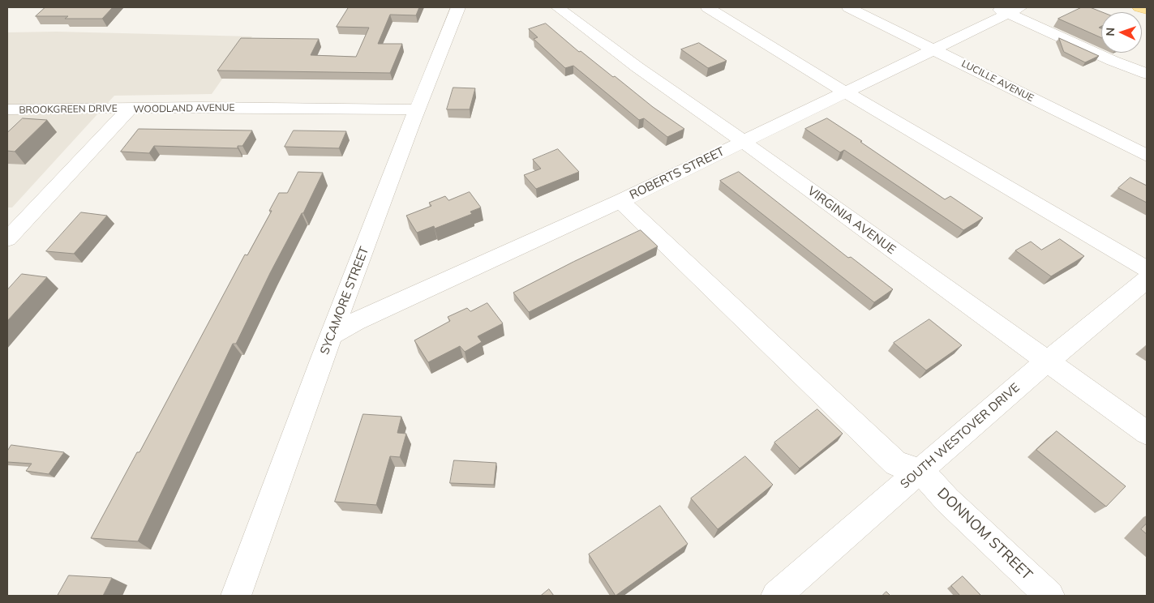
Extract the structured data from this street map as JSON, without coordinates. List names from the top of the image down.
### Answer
{
  "streets": {
    "street": [
      "LUCILLE AVENUE",
      "WOODLAND AVENUE",
      "BROOKGREEN DRIVE",
      "ROBERTS STREET",
      "VIRGINIA AVENUE",
      "SYCAMORE STREET",
      "SOUTH WESTOVER DRIVE",
      "DONNOM STREET"
    ]
  },
  "crossings": [
    ["LUCILLE AVENUE", "ROBERTS STREET"],
    ["WOODLAND AVENUE", "BROOKGREEN DRIVE"],
    ["WOODLAND AVENUE", "SYCAMORE STREET"],
    ["ROBERTS STREET", "VIRGINIA AVENUE"],
    ["ROBERTS STREET", "SYCAMORE STREET"],
    ["VIRGINIA AVENUE", "SOUTH WESTOVER DRIVE"],
    ["SOUTH WESTOVER DRIVE", "DONNOM STREET"]
  ],
  "north": "left"
}
